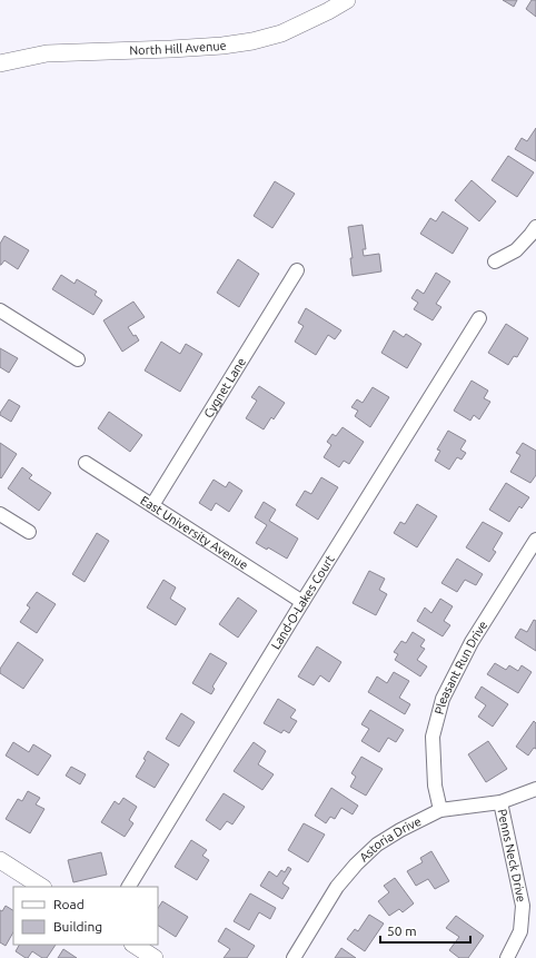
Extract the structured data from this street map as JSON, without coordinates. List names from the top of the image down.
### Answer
{
  "streets": {
    "street": [
      "North Hill Avenue",
      "Cygnet Lane",
      "East University Avenue",
      "Land-O-Lakes Court",
      "Pleasant Run Drive",
      "Astoria Drive",
      "Penns Neck Drive"
    ]
  },
  "crossings": [
    ["Cygnet Lane", "East University Avenue"],
    ["East University Avenue", "Land-O-Lakes Court"],
    ["Pleasant Run Drive", "Astoria Drive"],
    ["Astoria Drive", "Penns Neck Drive"]
  ],
  "legend": ["Road", "Building"],
  "scale_bar": "50 m"
}
